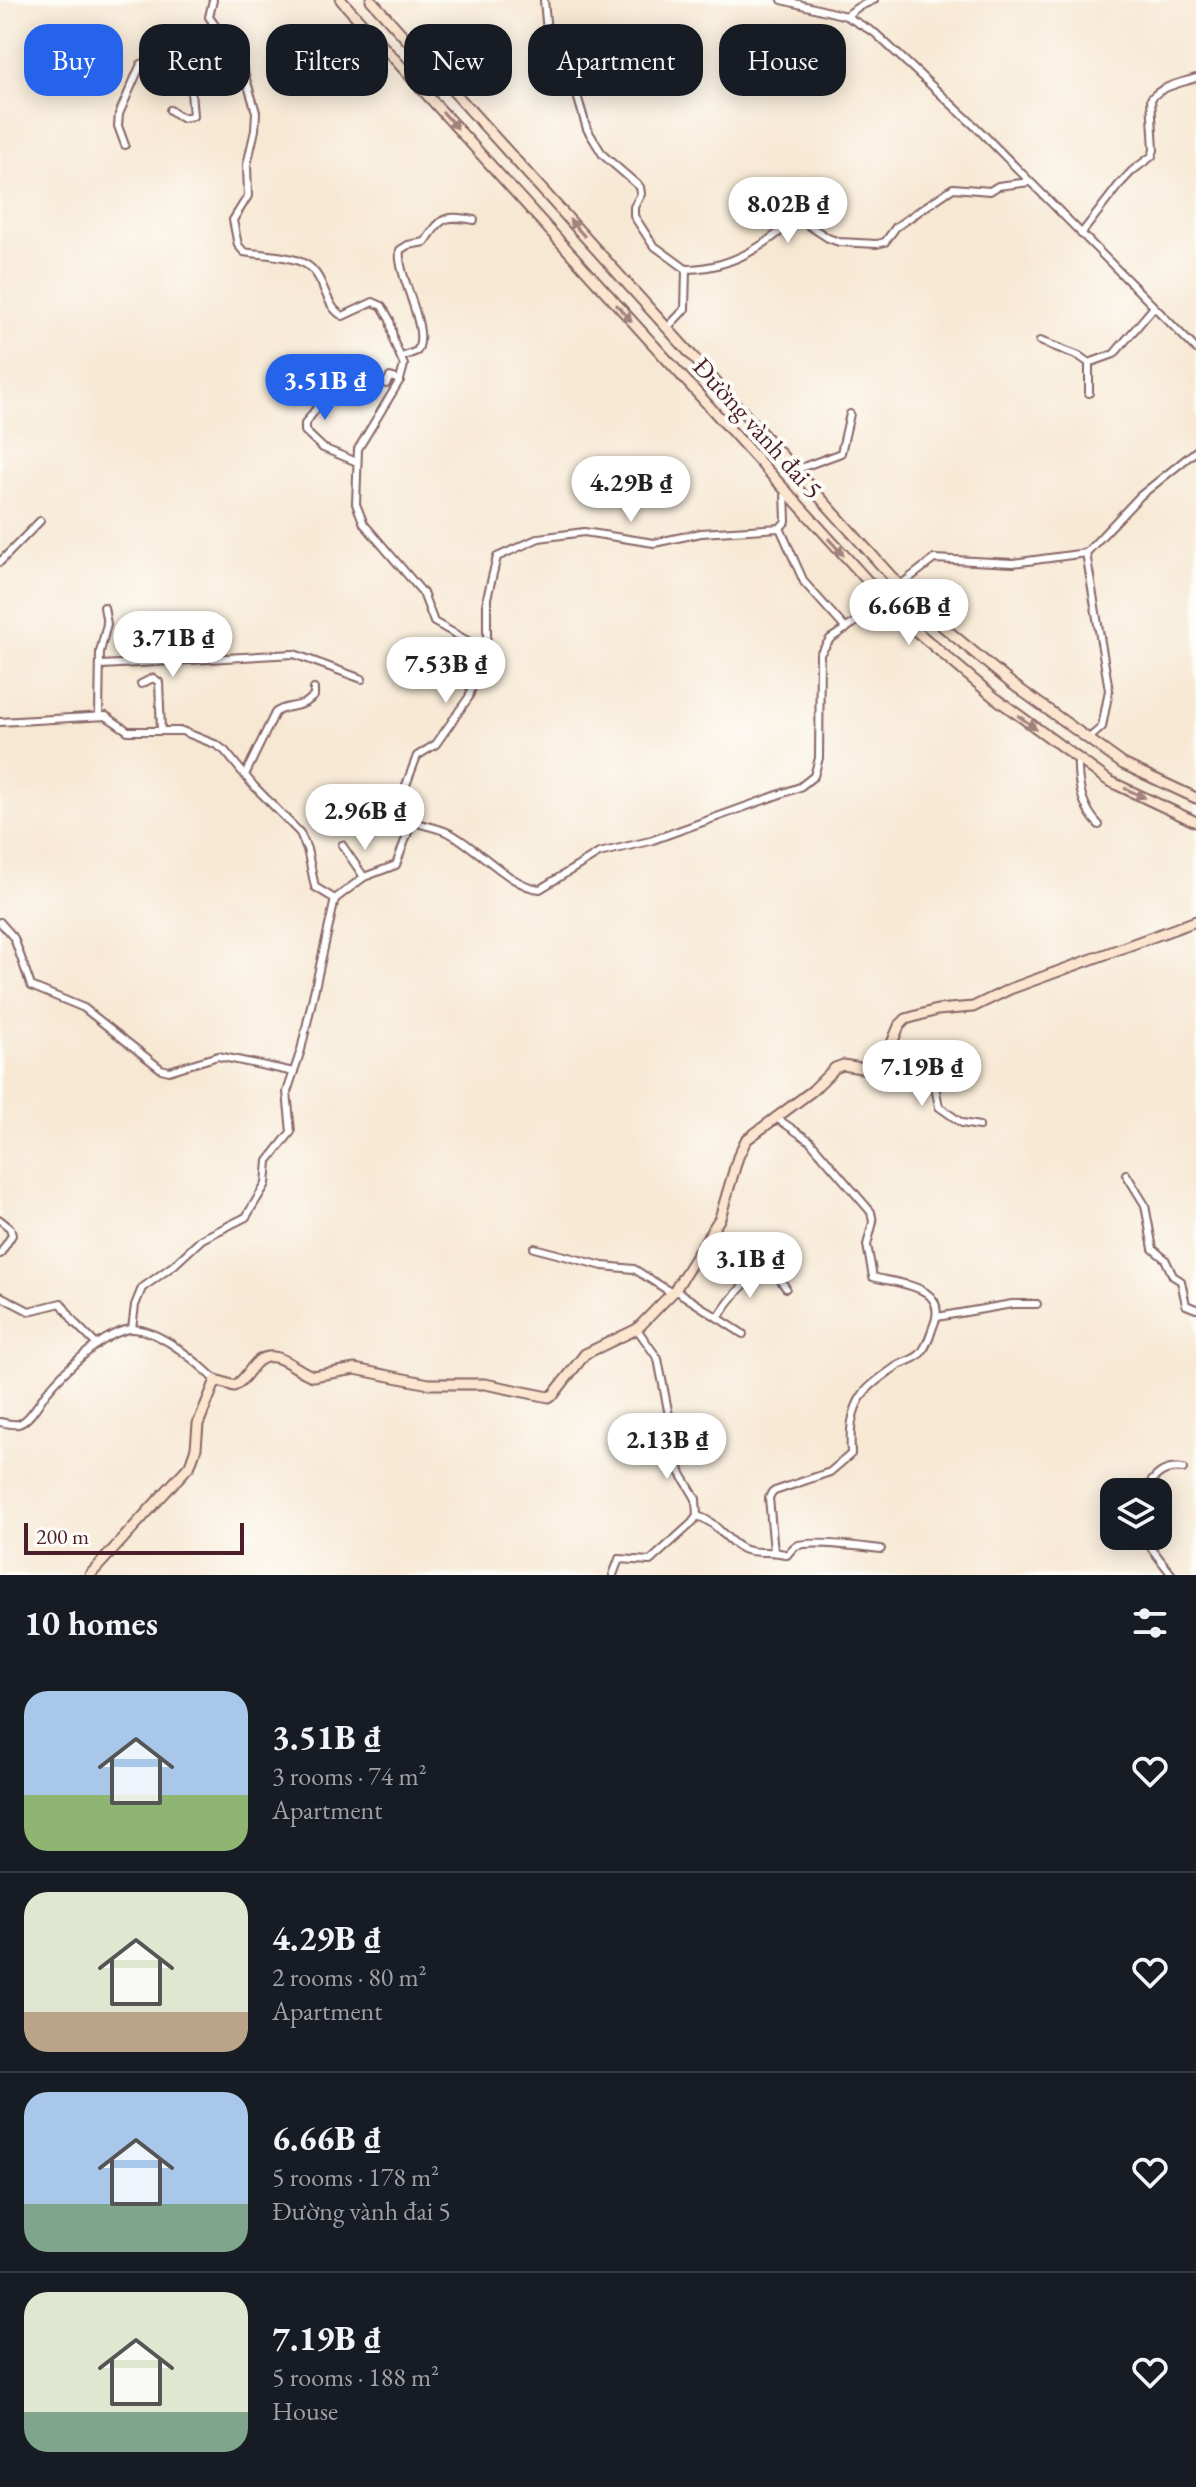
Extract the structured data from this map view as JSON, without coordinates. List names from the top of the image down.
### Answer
{
  "streets": {
    "main road": ["Đường vành đai 5"]
  },
  "scale_bar": "200 m",
  "page": {
    "chip": [
      "Buy",
      "Rent",
      "Filters",
      "New",
      "Apartment",
      "House"
    ],
    "price": [
      "8.02B ₫",
      "3.51B ₫",
      "4.29B ₫",
      "6.66B ₫",
      "3.71B ₫",
      "7.53B ₫",
      "2.96B ₫",
      "7.19B ₫",
      "3.1B ₫",
      "2.13B ₫"
    ],
    "scale": "200 m",
    "heading": "10 homes",
    "list": [
      {
        "name": "3.51B ₫",
        "note": "3 rooms · 74 m² · Apartment"
      },
      {
        "name": "4.29B ₫",
        "note": "2 rooms · 80 m² · Apartment"
      },
      {
        "name": "6.66B ₫",
        "note": "5 rooms · 178 m² · Đường vành đai 5"
      },
      {
        "name": "7.19B ₫",
        "note": "5 rooms · 188 m² · House"
      }
    ]
  }
}
